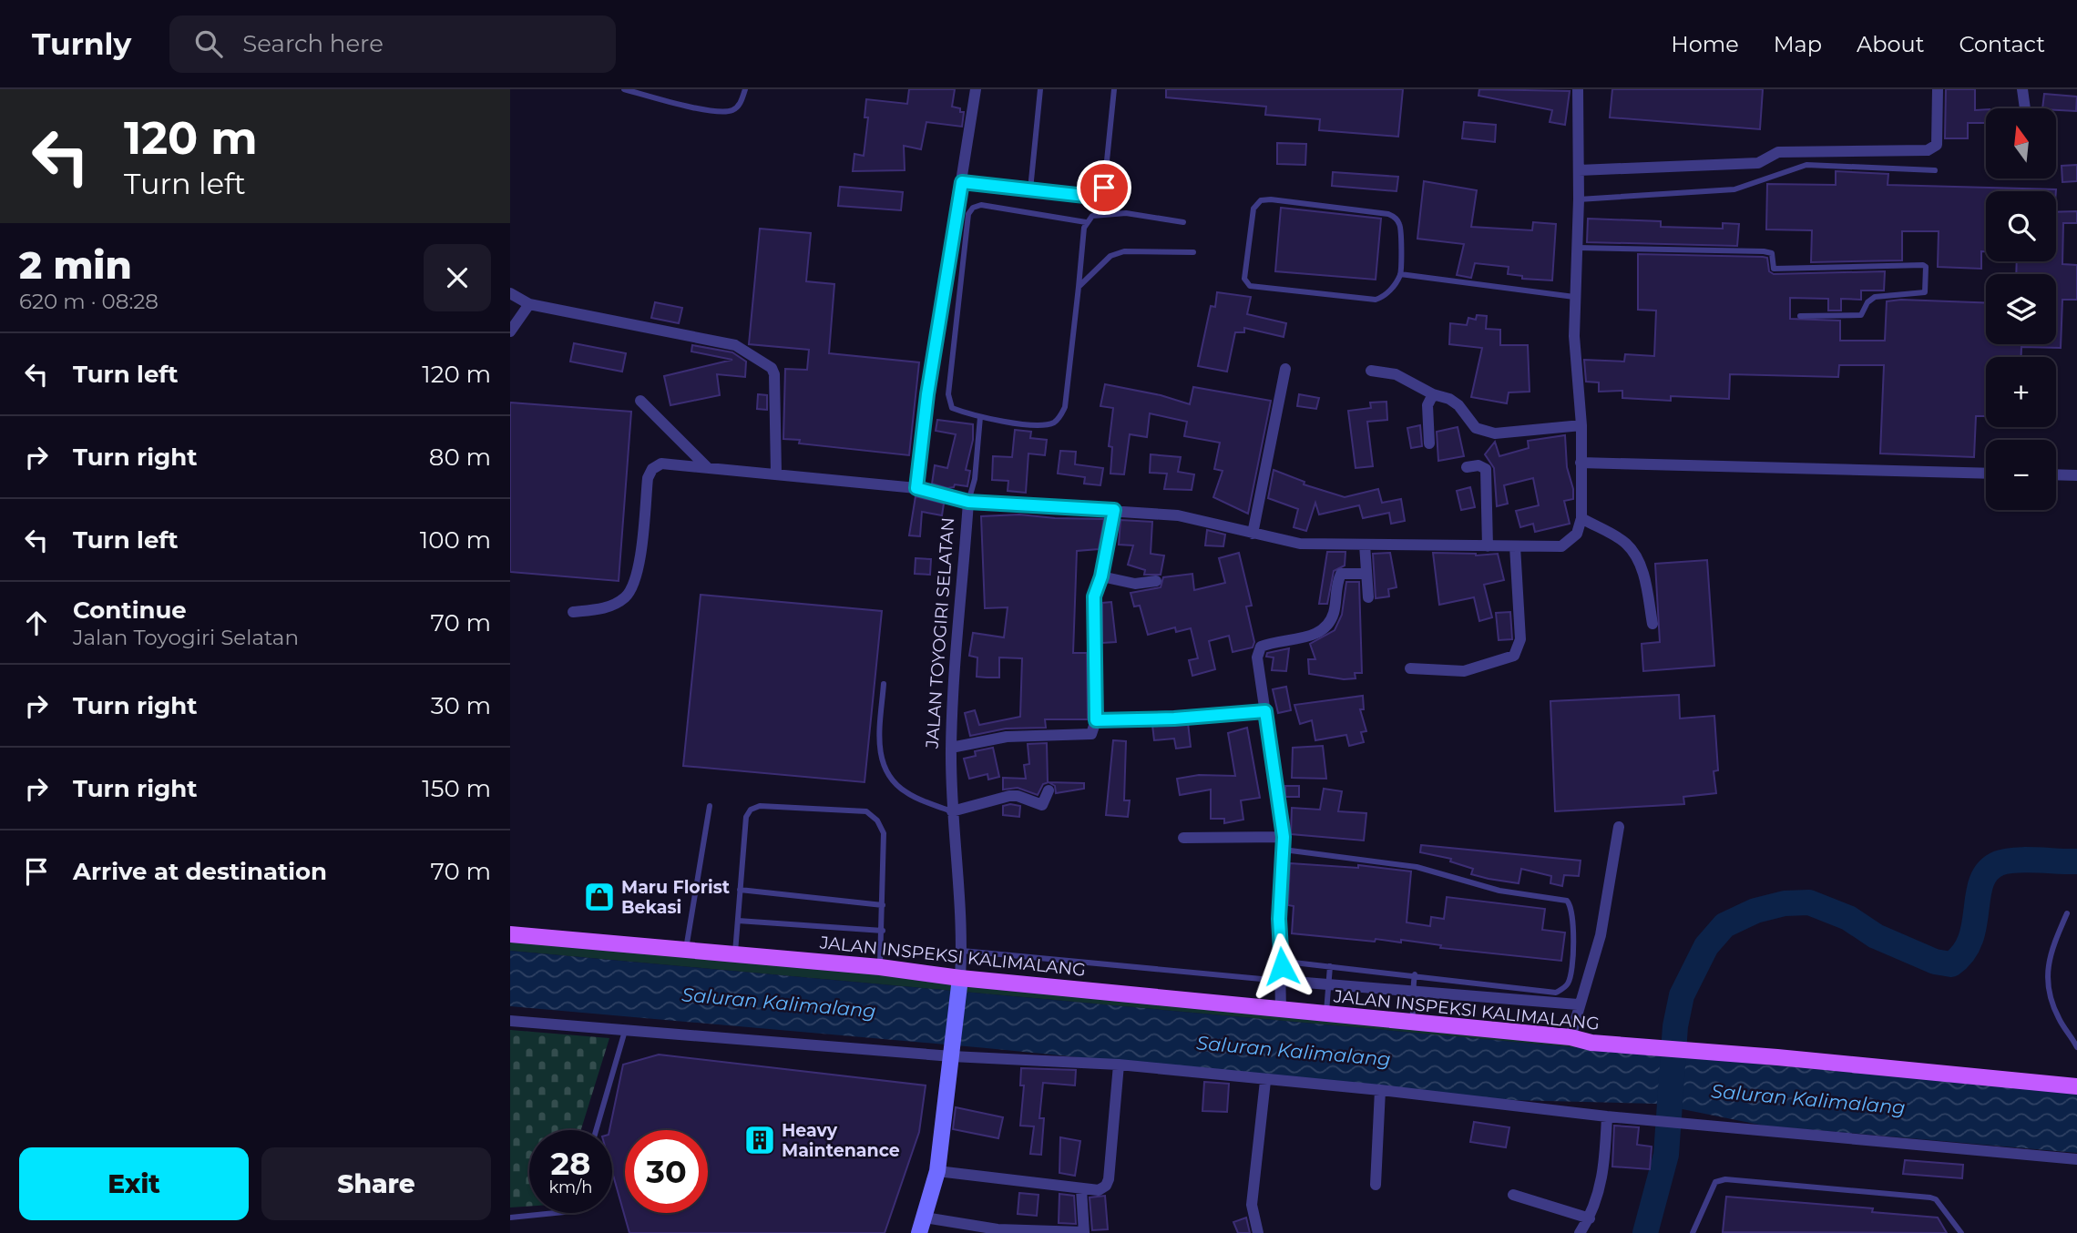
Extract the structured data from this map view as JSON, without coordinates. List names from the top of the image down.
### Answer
{
  "streets": {
    "main road": ["JALAN INSPEKSI KALIMALANG"],
    "street": ["JALAN TOYOGIRI SELATAN"]
  },
  "crossings": [
    ["JALAN TOYOGIRI SELATAN", "JALAN INSPEKSI KALIMALANG"]
  ],
  "water": ["Saluran Kalimalang"],
  "places": {
    "shop": ["Maru Florist Bekasi"],
    "building": ["Heavy Maintenance"]
  },
  "north": "top",
  "page": {
    "header": "Turnly",
    "search": "Search here",
    "nav": [
      "Home",
      "Map",
      "About",
      "Contact"
    ],
    "turn": ["120 m", "Turn left"],
    "map_buttons": ["+", "−"],
    "heading": ["2 min", "620 m · 08:28"],
    "list": [
      {
        "name": "Turn left",
        "value": "120 m"
      },
      {
        "name": "Turn right",
        "value": "80 m"
      },
      {
        "name": "Turn left",
        "value": "100 m"
      },
      {
        "name": "Continue",
        "note": "Jalan Toyogiri Selatan",
        "value": "70 m"
      },
      {
        "name": "Turn right",
        "value": "30 m"
      },
      {
        "name": "Turn right",
        "value": "150 m"
      },
      {
        "name": "Arrive at destination",
        "value": "70 m"
      }
    ],
    "speed": "28 km/h",
    "limit": "30",
    "buttons": ["Exit", "Share"]
  }
}
